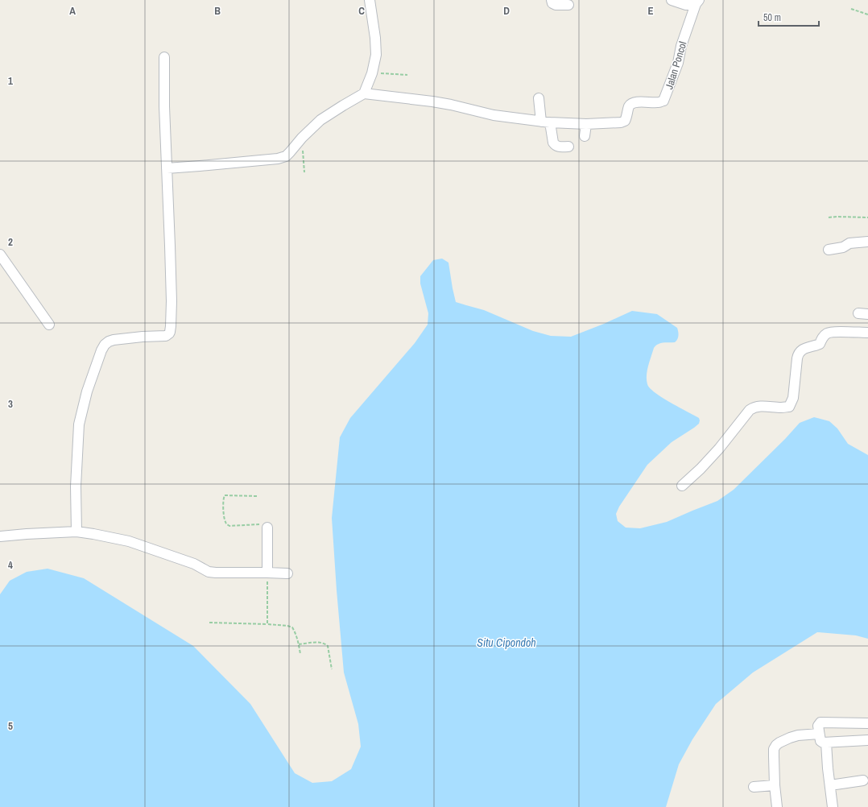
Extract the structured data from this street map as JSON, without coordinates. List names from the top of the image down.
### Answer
{
  "streets": {
    "street": ["Jalan Poncol"]
  },
  "water": ["Situ Cipondoh"],
  "scale_bar": "50 m",
  "grid": {
    "columns": [
      "A",
      "B",
      "C",
      "D",
      "E"
    ],
    "rows": [
      "1",
      "2",
      "3",
      "4",
      "5"
    ]
  }
}
